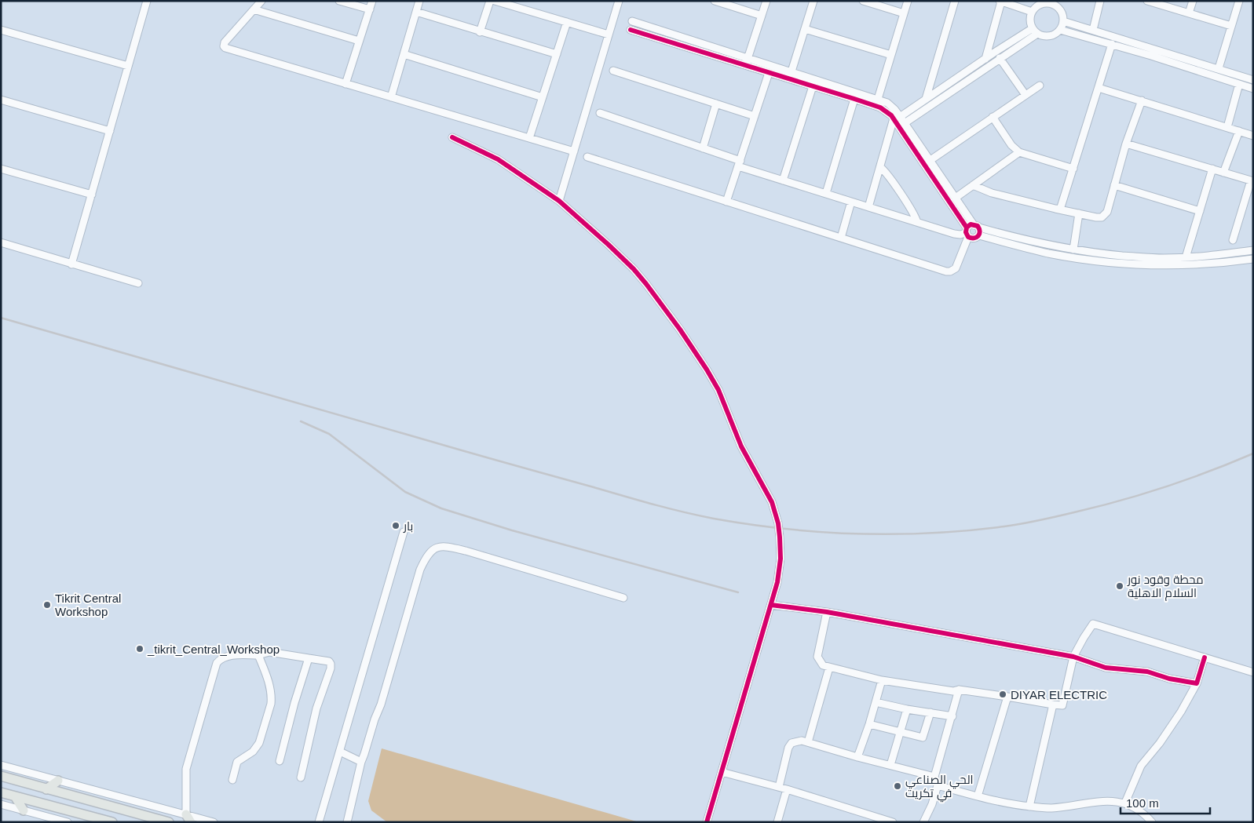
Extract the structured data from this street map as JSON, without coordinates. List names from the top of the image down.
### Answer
{
  "places": [
    "بار",
    "محطة وقود نور السلام الاهلية",
    "Tikrit Central Workshop",
    "_tikrit_Central_Workshop",
    "DIYAR ELECTRIC",
    "الحي الصناعي في تكريت"
  ],
  "scale_bar": "100 m"
}
